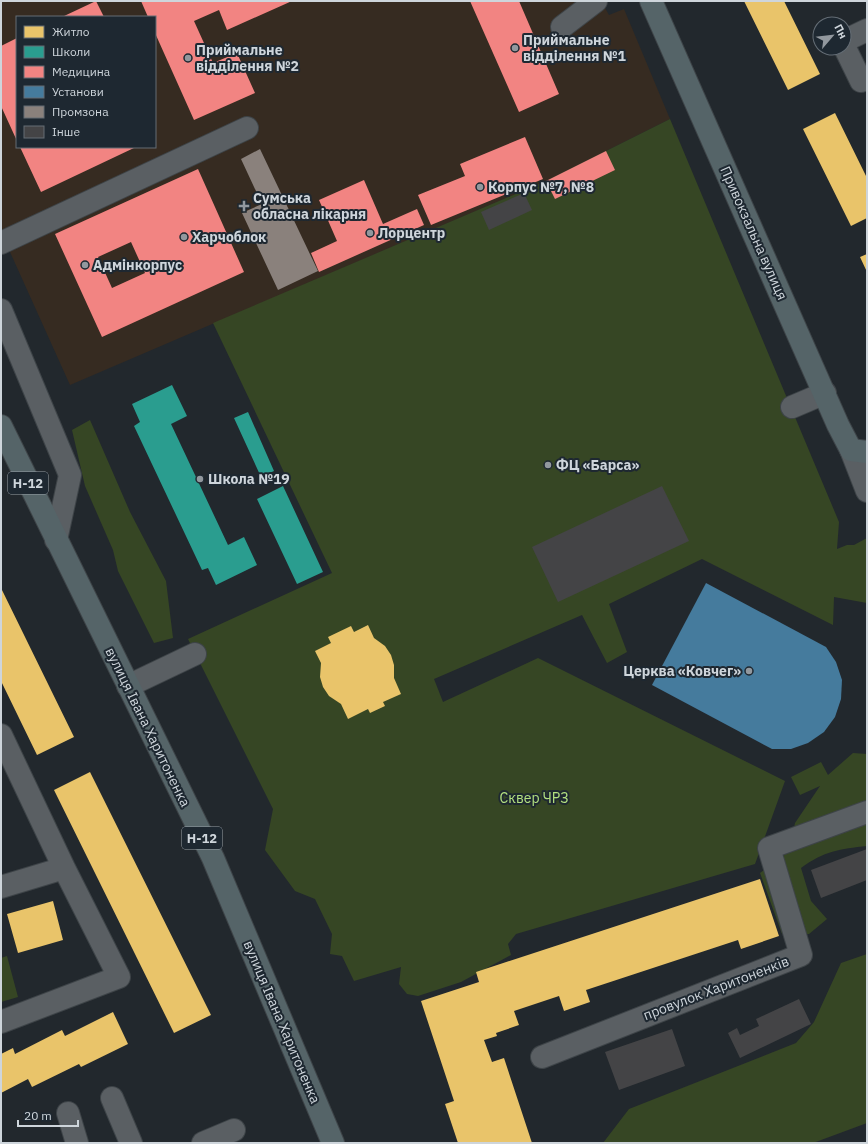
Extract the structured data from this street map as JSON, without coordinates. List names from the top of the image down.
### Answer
{
  "streets": {
    "main road": ["Привокзальна вулиця", "Н-12", "вулиця Івана Харитоненка"],
    "street": ["провулок Харитоненків"]
  },
  "parks": ["Сквер ЧРЗ"],
  "places": {
    "other": [
      "Приймальне відділення №1",
      "Приймальне відділення №2",
      "Корпус №7, №8",
      "Лорцентр",
      "Харчоблок",
      "Адмінкорпус",
      "ФЦ «Барса»",
      "Школа №19",
      "Церква «Ковчег»"
    ],
    "health": ["Сумська обласна лікарня"]
  },
  "legend": [
    "Житло",
    "Школи",
    "Медицина",
    "Установи",
    "Промзона",
    "Інше"
  ],
  "scale_bar": "20 m",
  "north": "top right"
}
